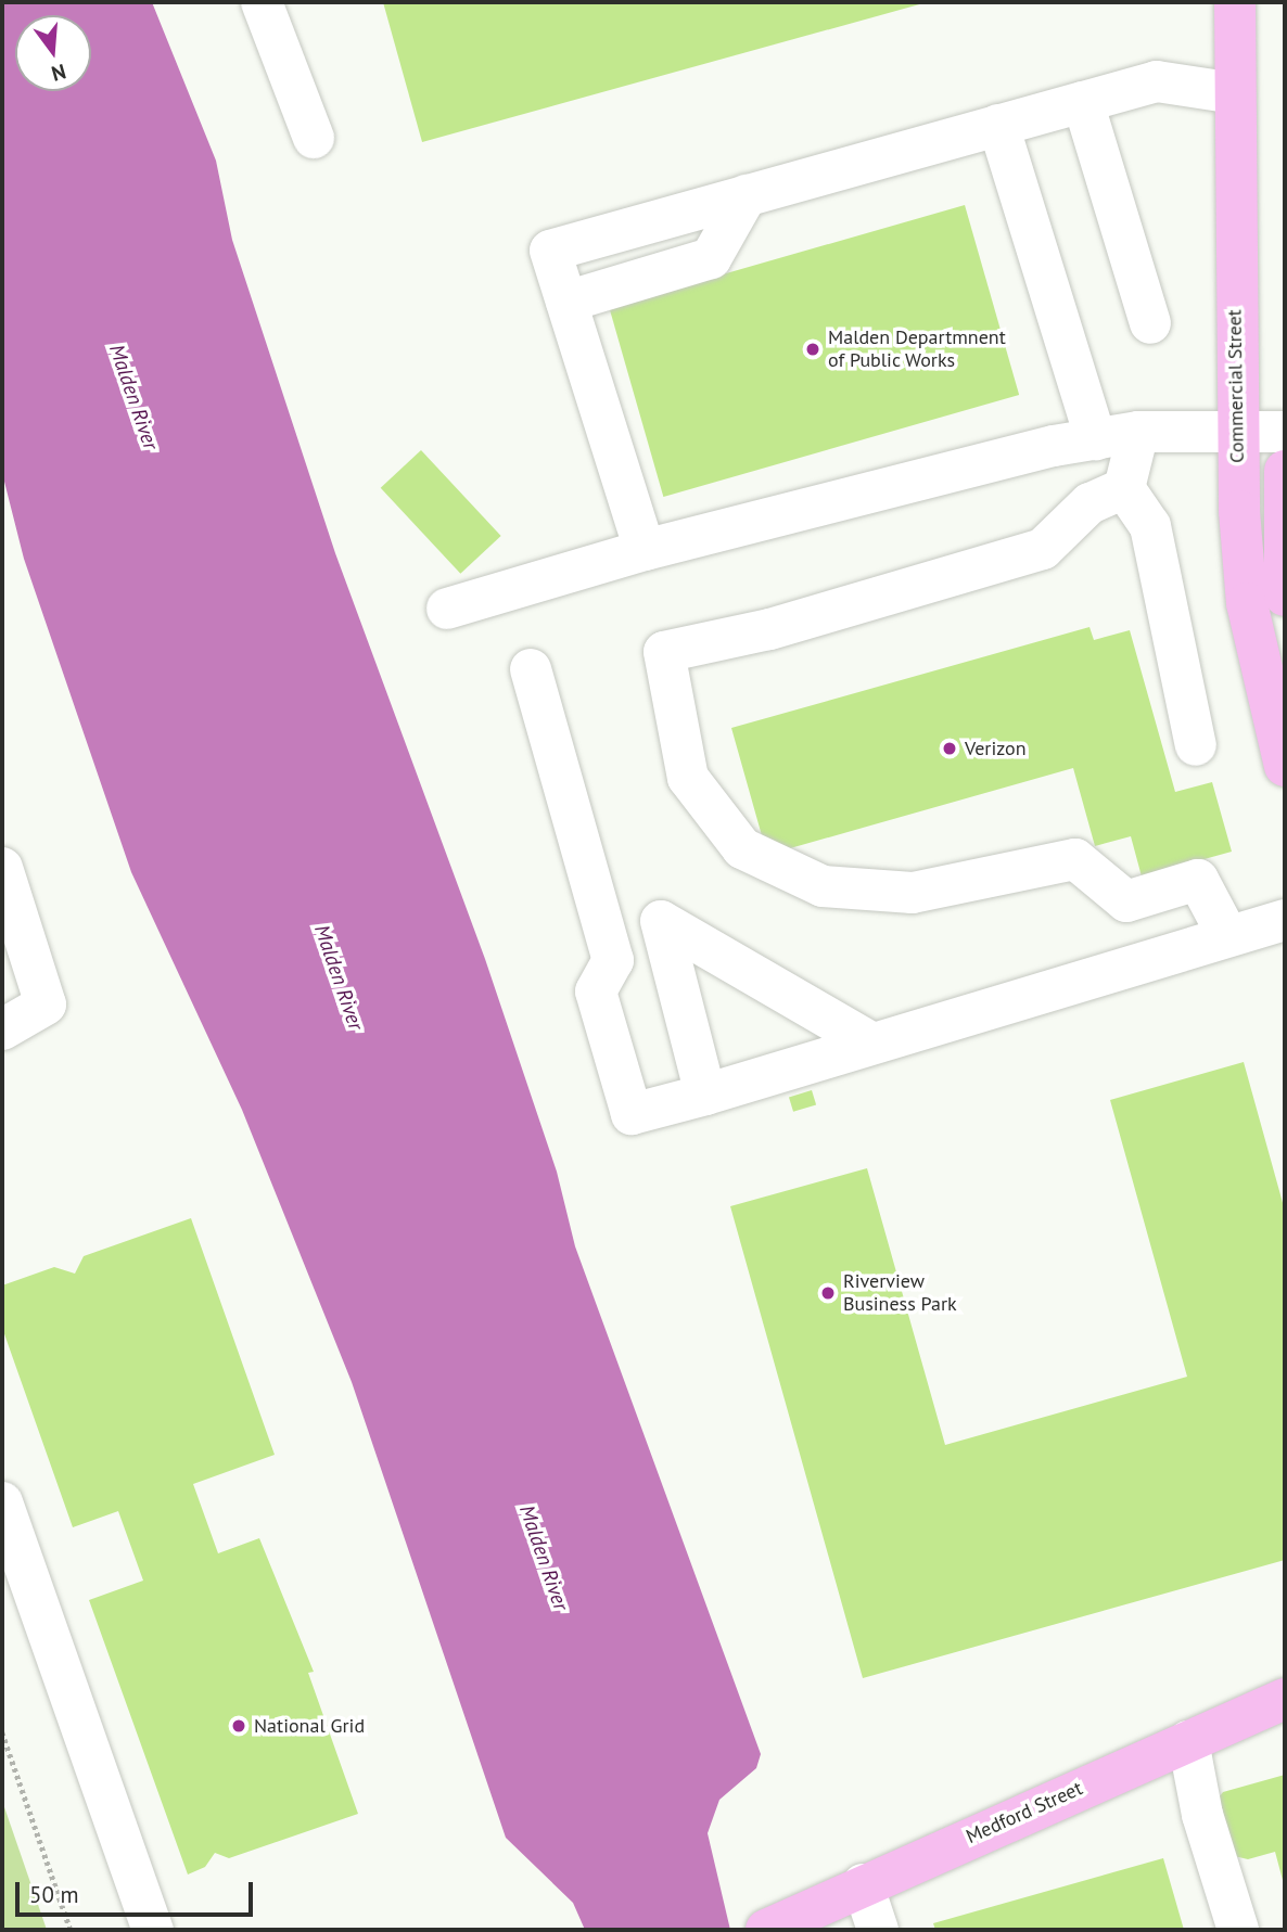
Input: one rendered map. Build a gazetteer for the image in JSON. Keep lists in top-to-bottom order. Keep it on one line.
{"streets":{"main road":["Commercial Street","Medford Street"]},"water":["Malden River"],"places":["Malden Departmnent of Public Works","Verizon","Riverview Business Park","National Grid"],"scale_bar":"50 m","north":"bottom"}
